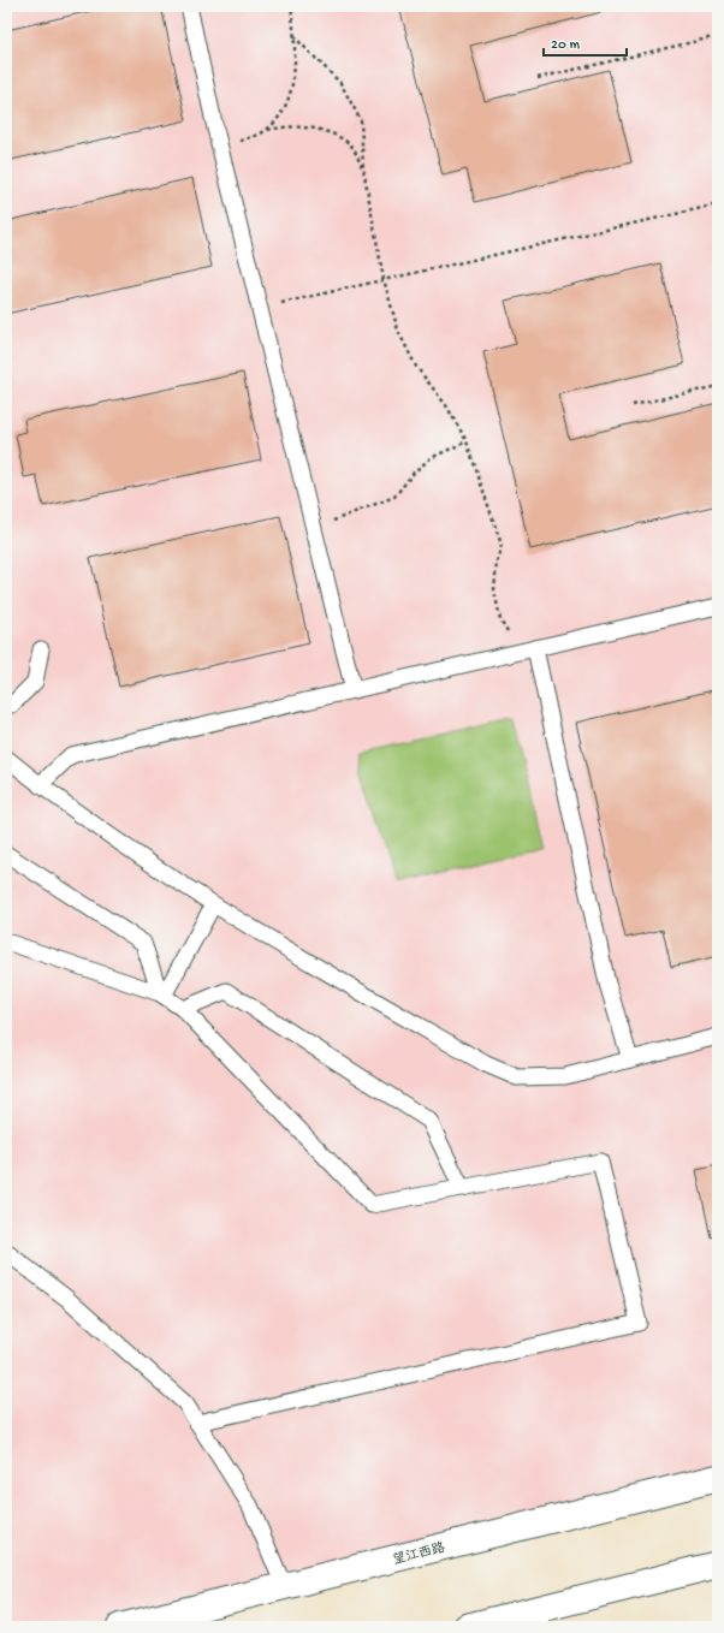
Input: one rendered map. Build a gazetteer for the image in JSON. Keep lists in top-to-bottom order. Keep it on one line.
{"streets":{"main road":["望江西路"]},"scale_bar":"20 m"}
